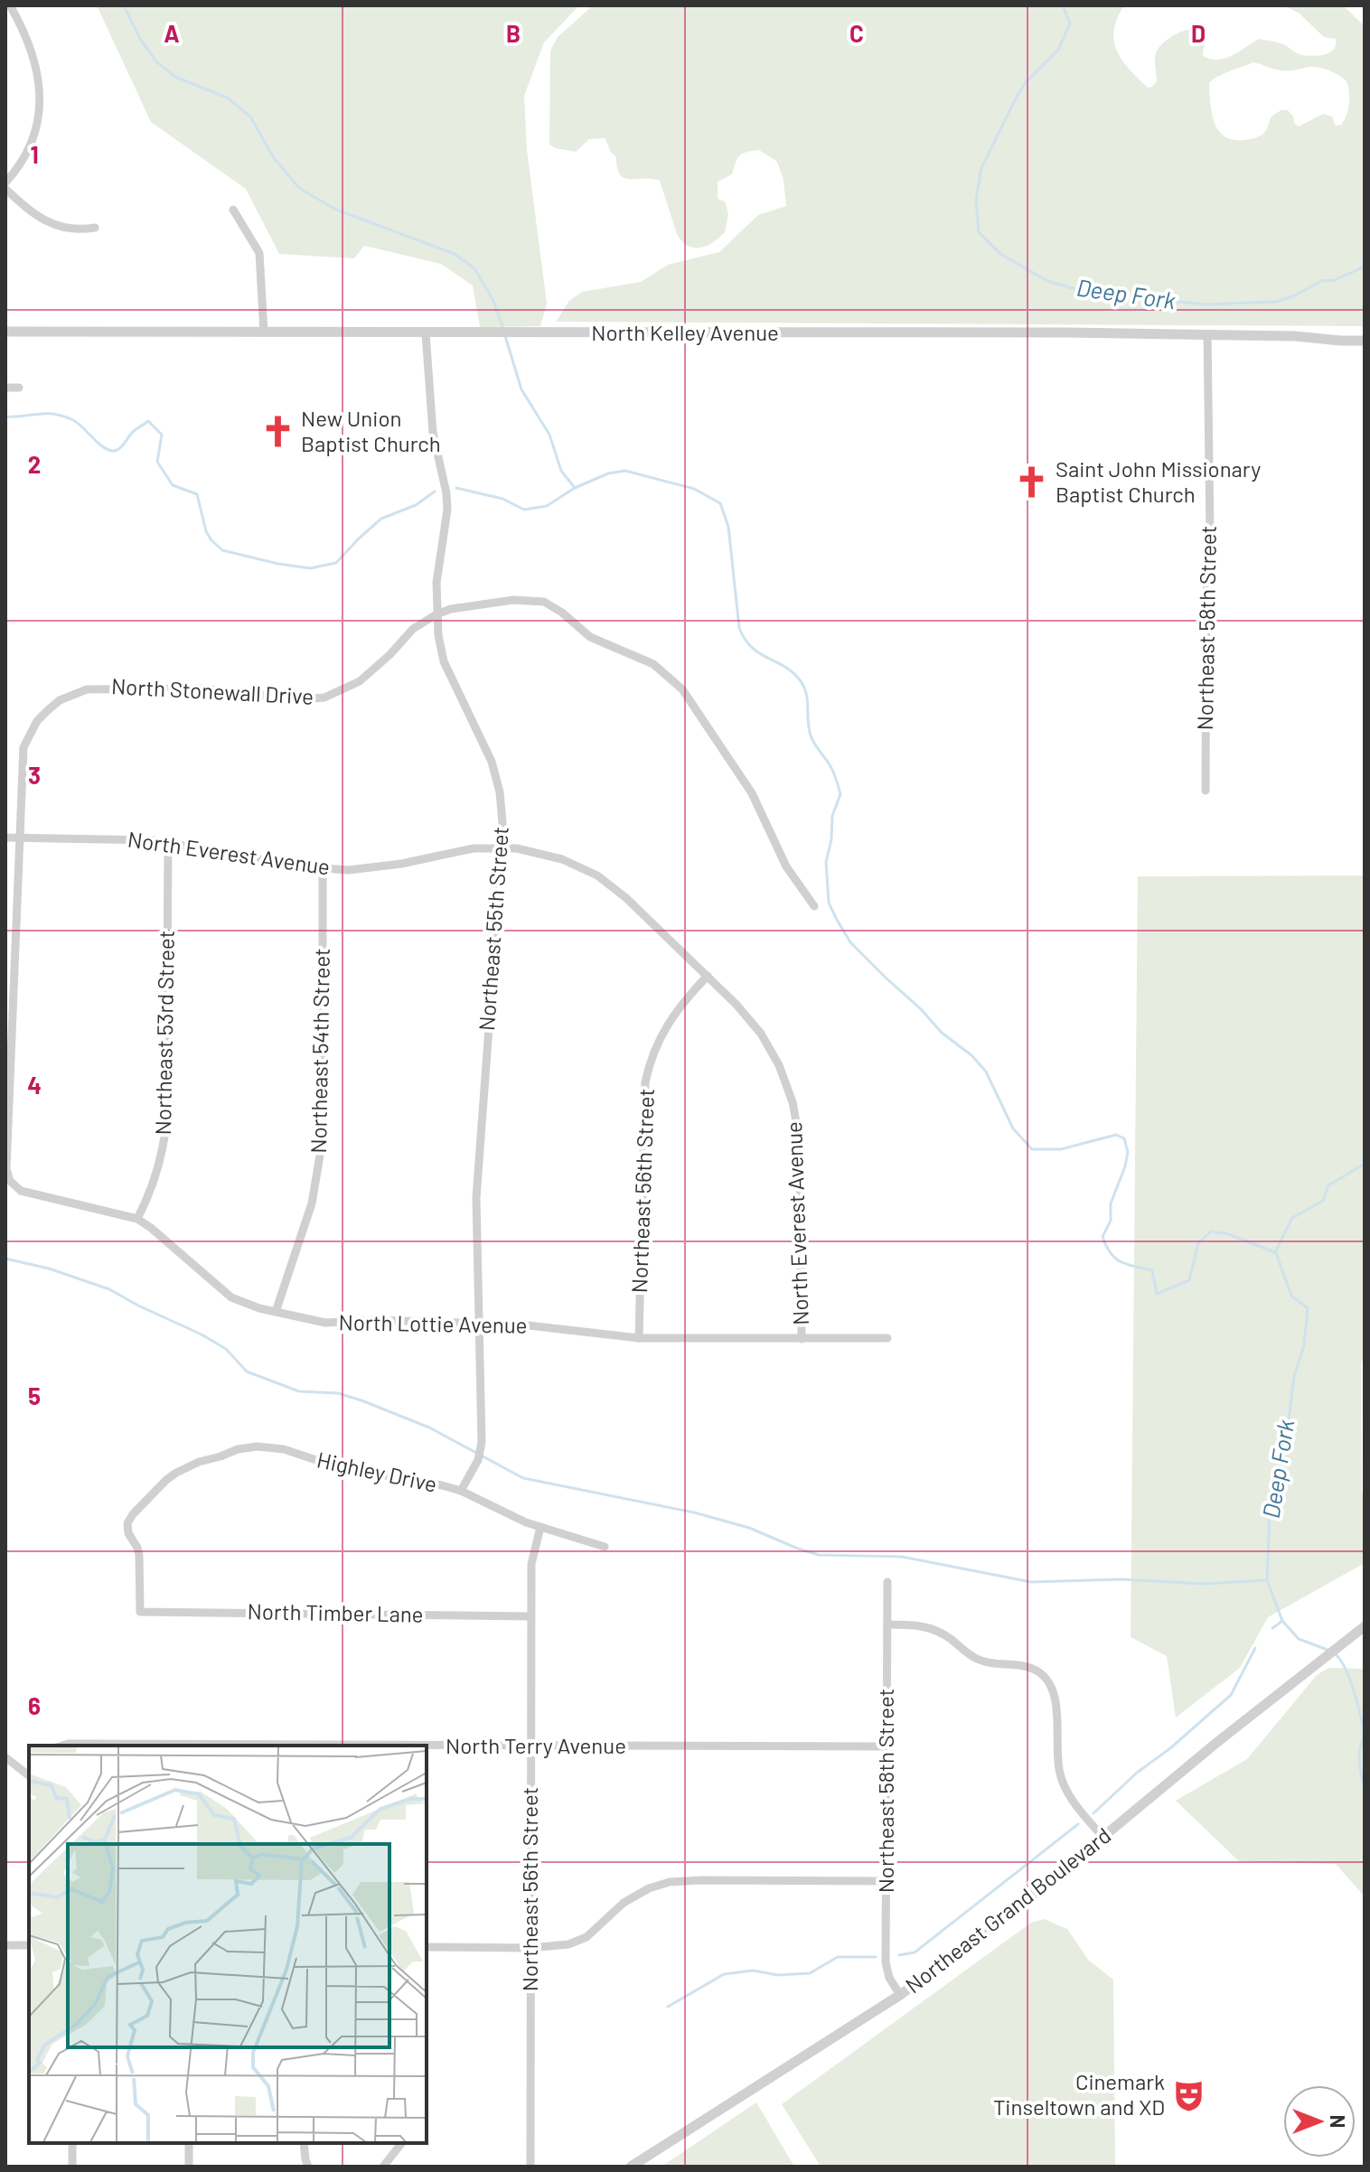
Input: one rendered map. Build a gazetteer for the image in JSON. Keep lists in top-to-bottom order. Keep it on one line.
{"streets":{"street":["North Kelley Avenue","Northeast 58th Street","North Stonewall Drive","North Everest Avenue","Northeast 55th Street","Northeast 53rd Street","Northeast 54th Street","Northeast 56th Street","North Lottie Avenue","Highley Drive","North Timber Lane","North Terry Avenue","Northeast Grand Boulevard"]},"crossings":[["North Kelley Avenue","Northeast 58th Street"],["North Kelley Avenue","Northeast 55th Street"],["Northeast 58th Street","North Terry Avenue"],["Northeast 58th Street","Northeast Grand Boulevard"],["North Stonewall Drive","North Everest Avenue"],["North Stonewall Drive","Northeast 55th Street"],["North Stonewall Drive","North Lottie Avenue"],["North Everest Avenue","Northeast 55th Street"],["North Everest Avenue","Northeast 53rd Street"],["North Everest Avenue","Northeast 54th Street"],["North Everest Avenue","Northeast 56th Street"],["North Everest Avenue","North Lottie Avenue"],["Northeast 55th Street","North Lottie Avenue"],["Northeast 55th Street","Highley Drive"],["Northeast 53rd Street","North Lottie Avenue"],["Northeast 54th Street","North Lottie Avenue"],["Northeast 56th Street","North Lottie Avenue"],["Northeast 56th Street","Highley Drive"],["Northeast 56th Street","North Timber Lane"],["Northeast 56th Street","North Terry Avenue"],["Highley Drive","North Timber Lane"]],"water":["Deep Fork"],"places":{"church":["New Union Baptist Church","Saint John Missionary Baptist Church"],"theatre":["Cinemark Tinseltown and XD"]},"north":"right","grid":{"columns":["A","B","C","D"],"rows":["1","2","3","4","5","6"]}}
